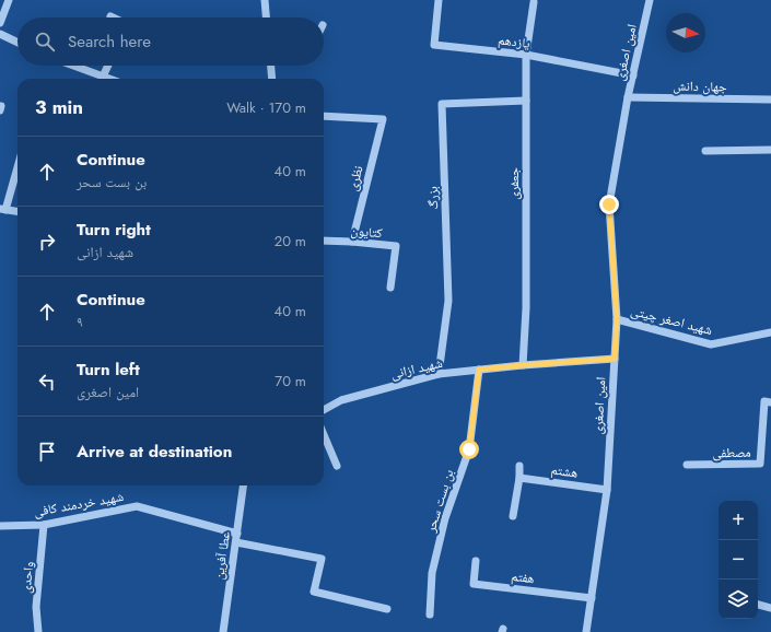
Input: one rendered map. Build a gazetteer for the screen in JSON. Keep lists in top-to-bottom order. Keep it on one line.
{"streets":{"street":["یازدهم","امین اصغری","جهان دانش","نظری","جعفری","بزرگ","کتایون","شهید اصغر چیتی","شهید ازانی","مصطفی","هشتم","بن بست سحر","شهید خردمند کافی","عطا آفرین","واحدی","هفتم"]},"crossings":[["یازدهم","امین اصغری"],["یازدهم","جعفری"],["امین اصغری","جهان دانش"],["امین اصغری","شهید اصغر چیتی"],["امین اصغری","شهید ازانی"],["امین اصغری","هشتم"],["امین اصغری","هفتم"],["نظری","کتایون"],["جعفری","بزرگ"],["جعفری","شهید ازانی"],["بزرگ","شهید ازانی"],["شهید ازانی","بن بست سحر"],["شهید خردمند کافی","عطا آفرین"],["شهید خردمند کافی","واحدی"]],"north":"right","page":{"search":"Search here","heading":["3 min","Walk · 170 m"],"list":[["Continue","بن بست سحر","40 m"],["Turn right","شهید ازانی","20 m"],["Continue","۹","40 m"],["Turn left","امین اصغری","70 m"],"Arrive at destination"],"map_buttons":["+","−"]}}
